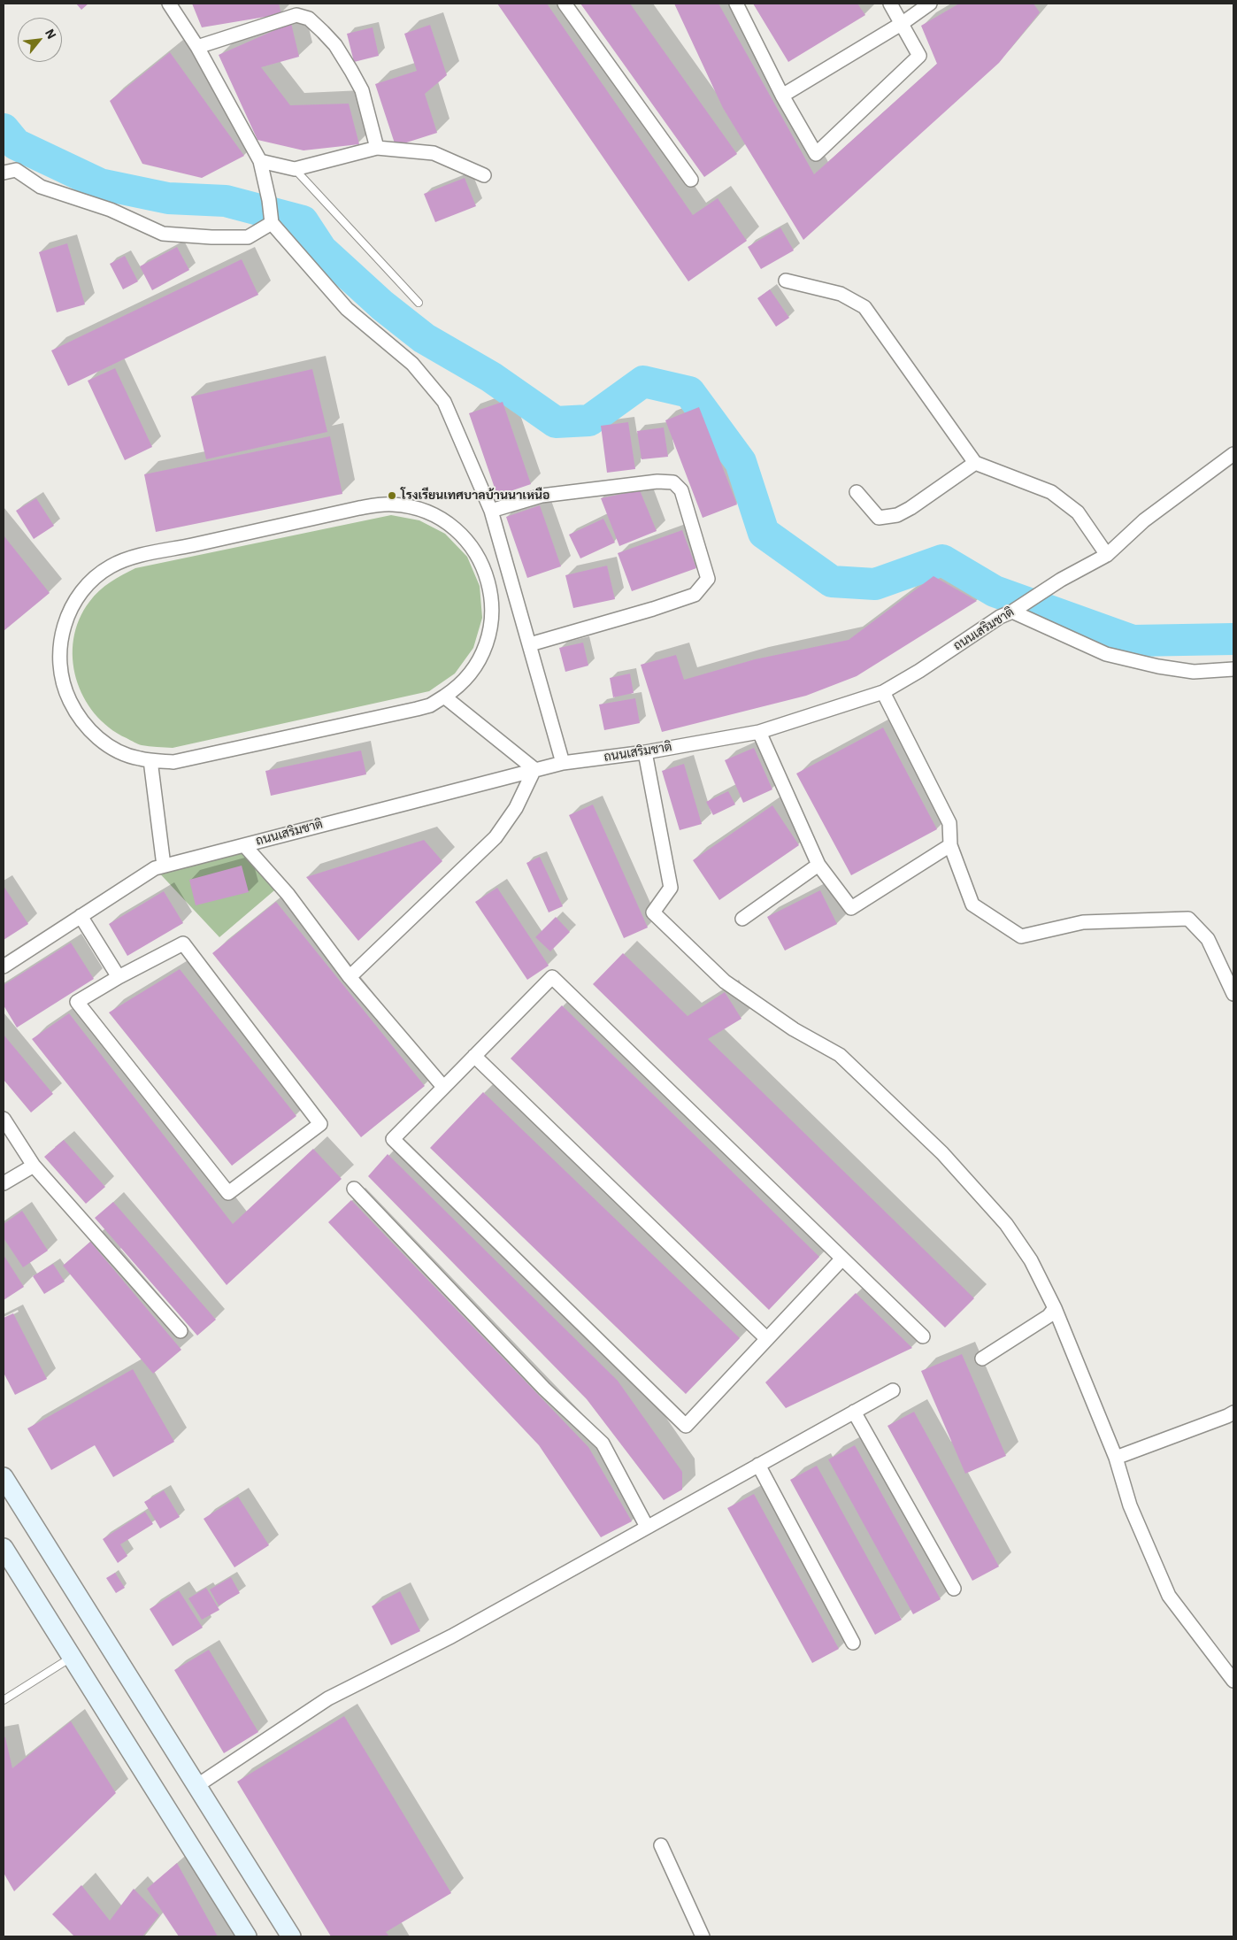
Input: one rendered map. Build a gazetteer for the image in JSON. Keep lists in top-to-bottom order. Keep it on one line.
{"streets":{"street":["ถนนเสริมชาติ"]},"places":["โรงเรียนเทศบาลบ้านนาเหนือ"],"north":"top right"}
